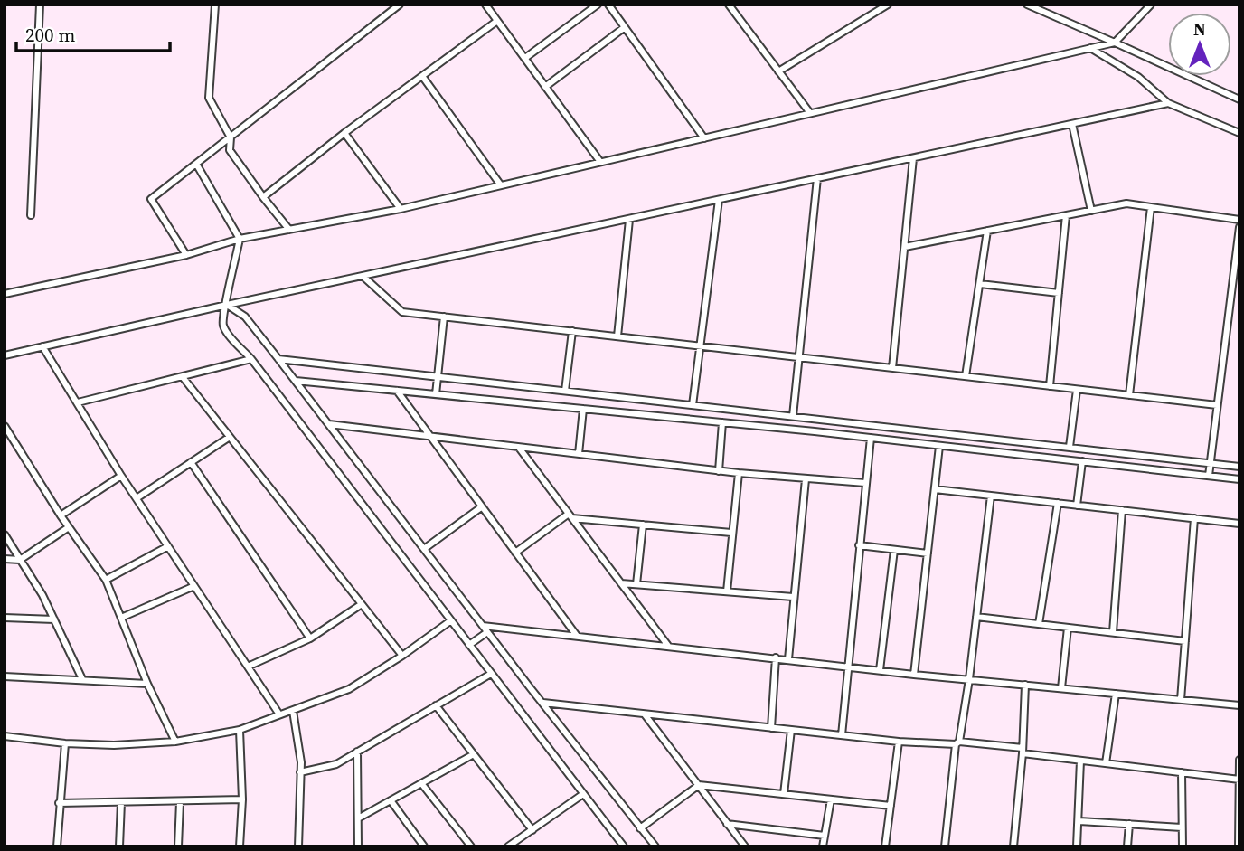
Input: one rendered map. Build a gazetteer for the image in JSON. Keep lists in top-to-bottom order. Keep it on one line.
{"scale_bar":"200 m","north":"top"}
